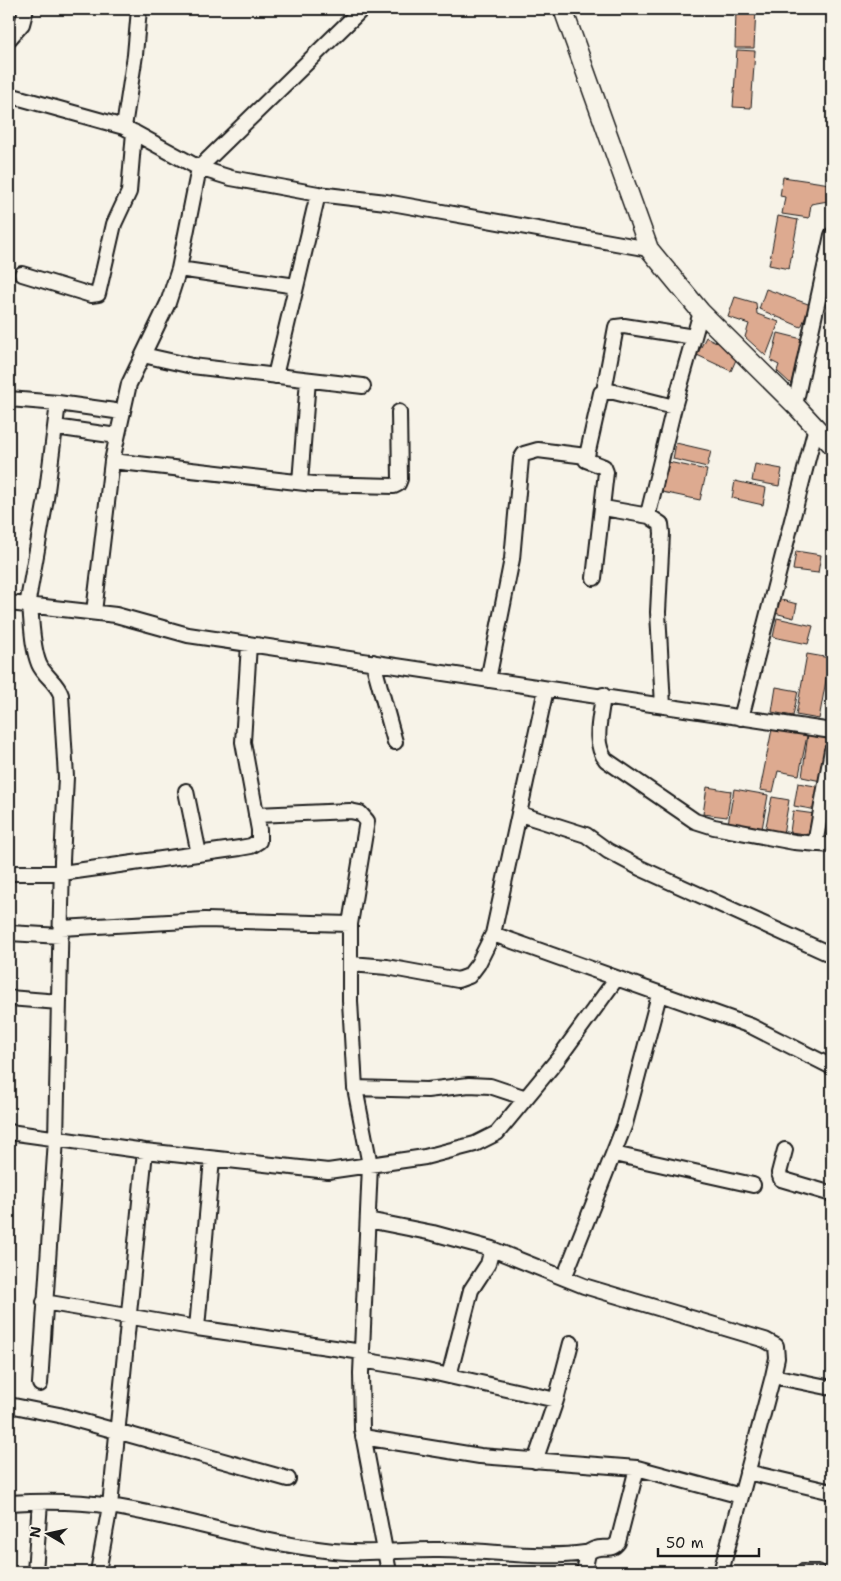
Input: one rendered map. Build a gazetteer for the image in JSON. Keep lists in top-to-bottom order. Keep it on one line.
{"scale_bar":"50 m","north":"left"}
